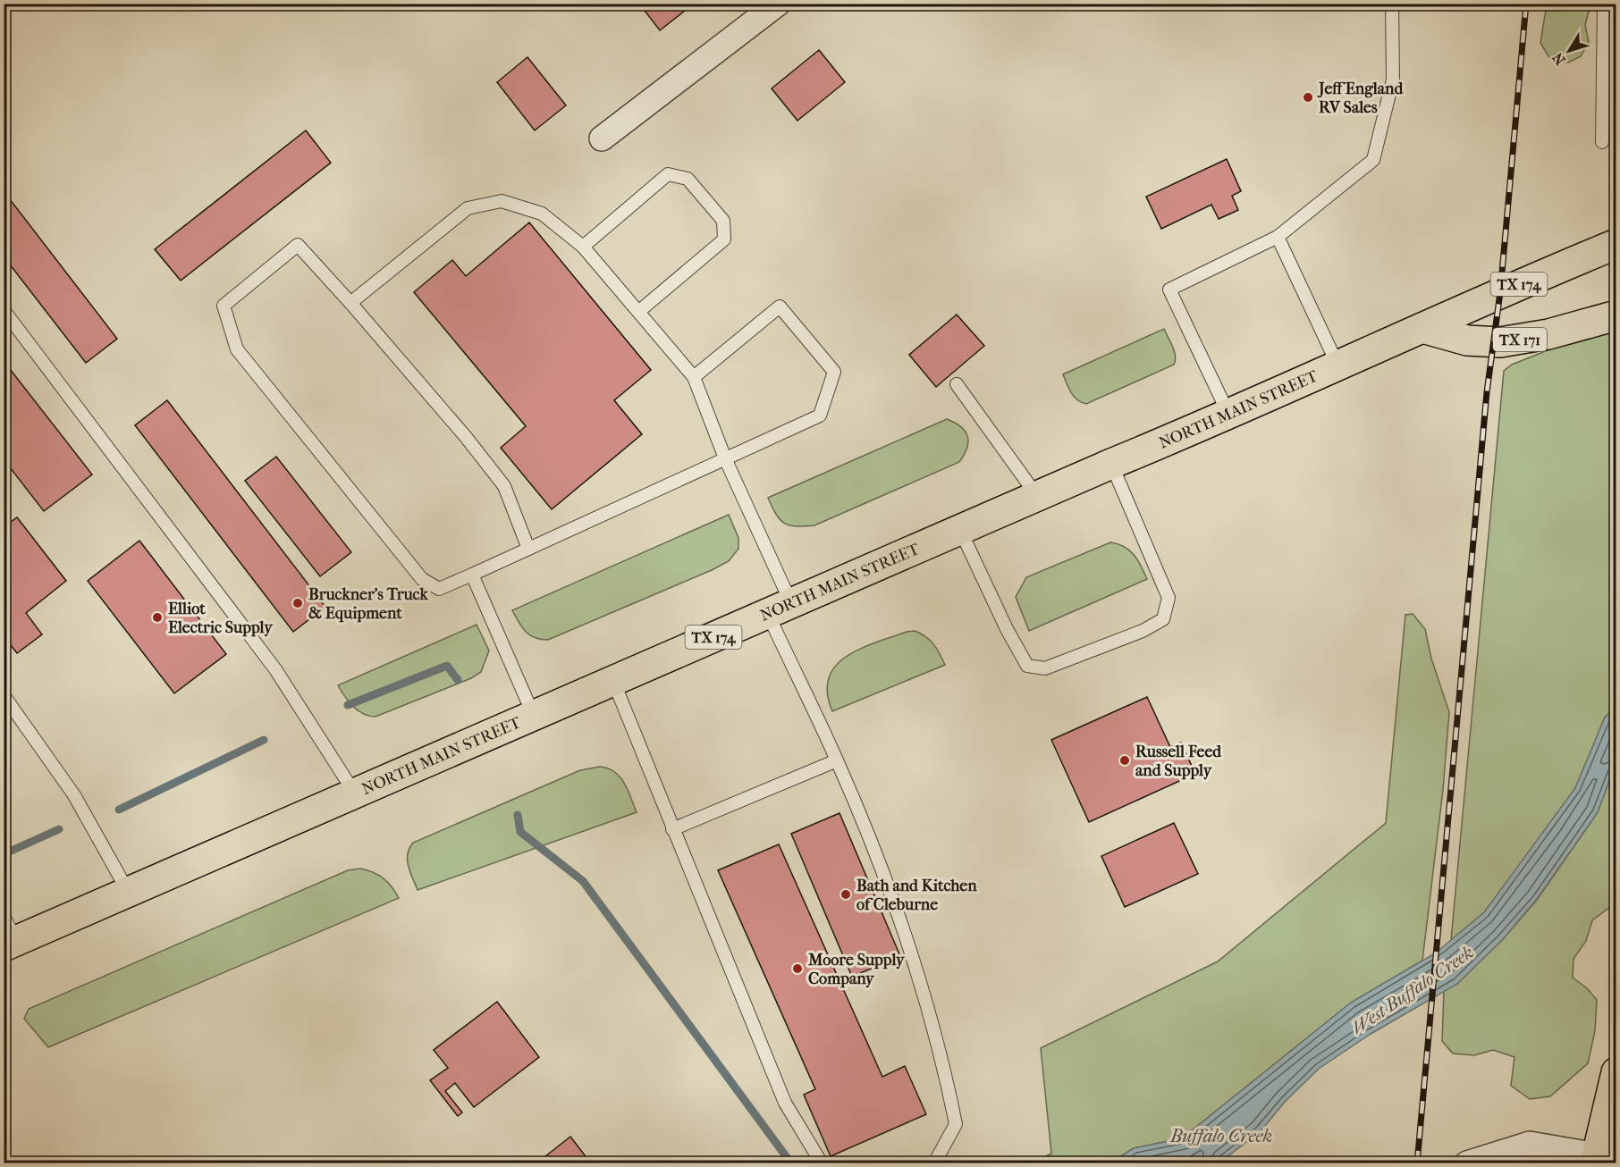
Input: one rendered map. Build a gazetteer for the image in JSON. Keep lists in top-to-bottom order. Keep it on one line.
{"streets":{"main road":["TX 174","TX 171","NORTH MAIN STREET"]},"crossings":[["TX 171","NORTH MAIN STREET"]],"water":["West Buffalo Creek","Buffalo Creek"],"places":["Jeff England RV Sales","Bruckner's Truck & Equipment","Elliot Electric Supply","Russell Feed and Supply","Bath and Kitchen of Cleburne","Moore Supply Company"],"north":"bottom left"}
